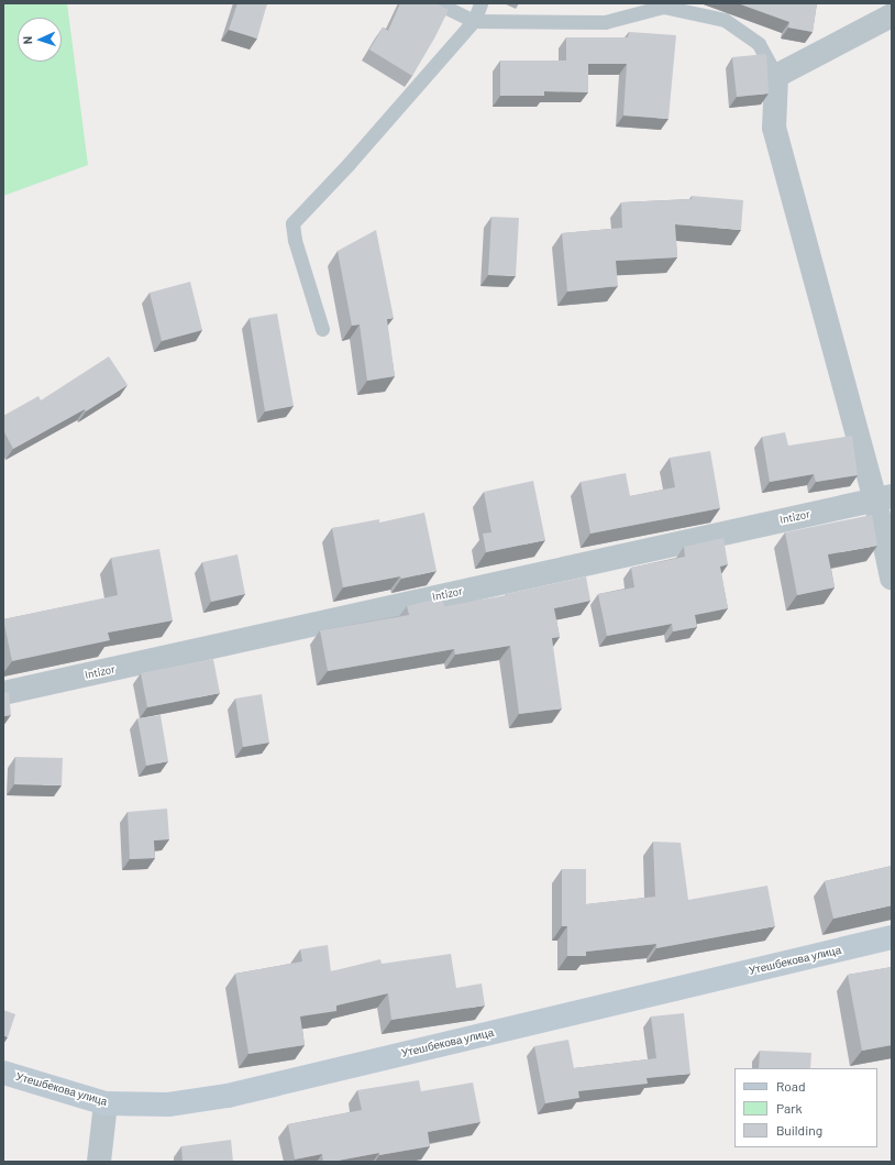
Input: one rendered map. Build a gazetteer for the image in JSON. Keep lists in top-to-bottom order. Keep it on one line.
{"streets":{"main road":["Утешбекова улица"],"street":["Intizor"]},"legend":["Road","Park","Building"],"north":"left"}
